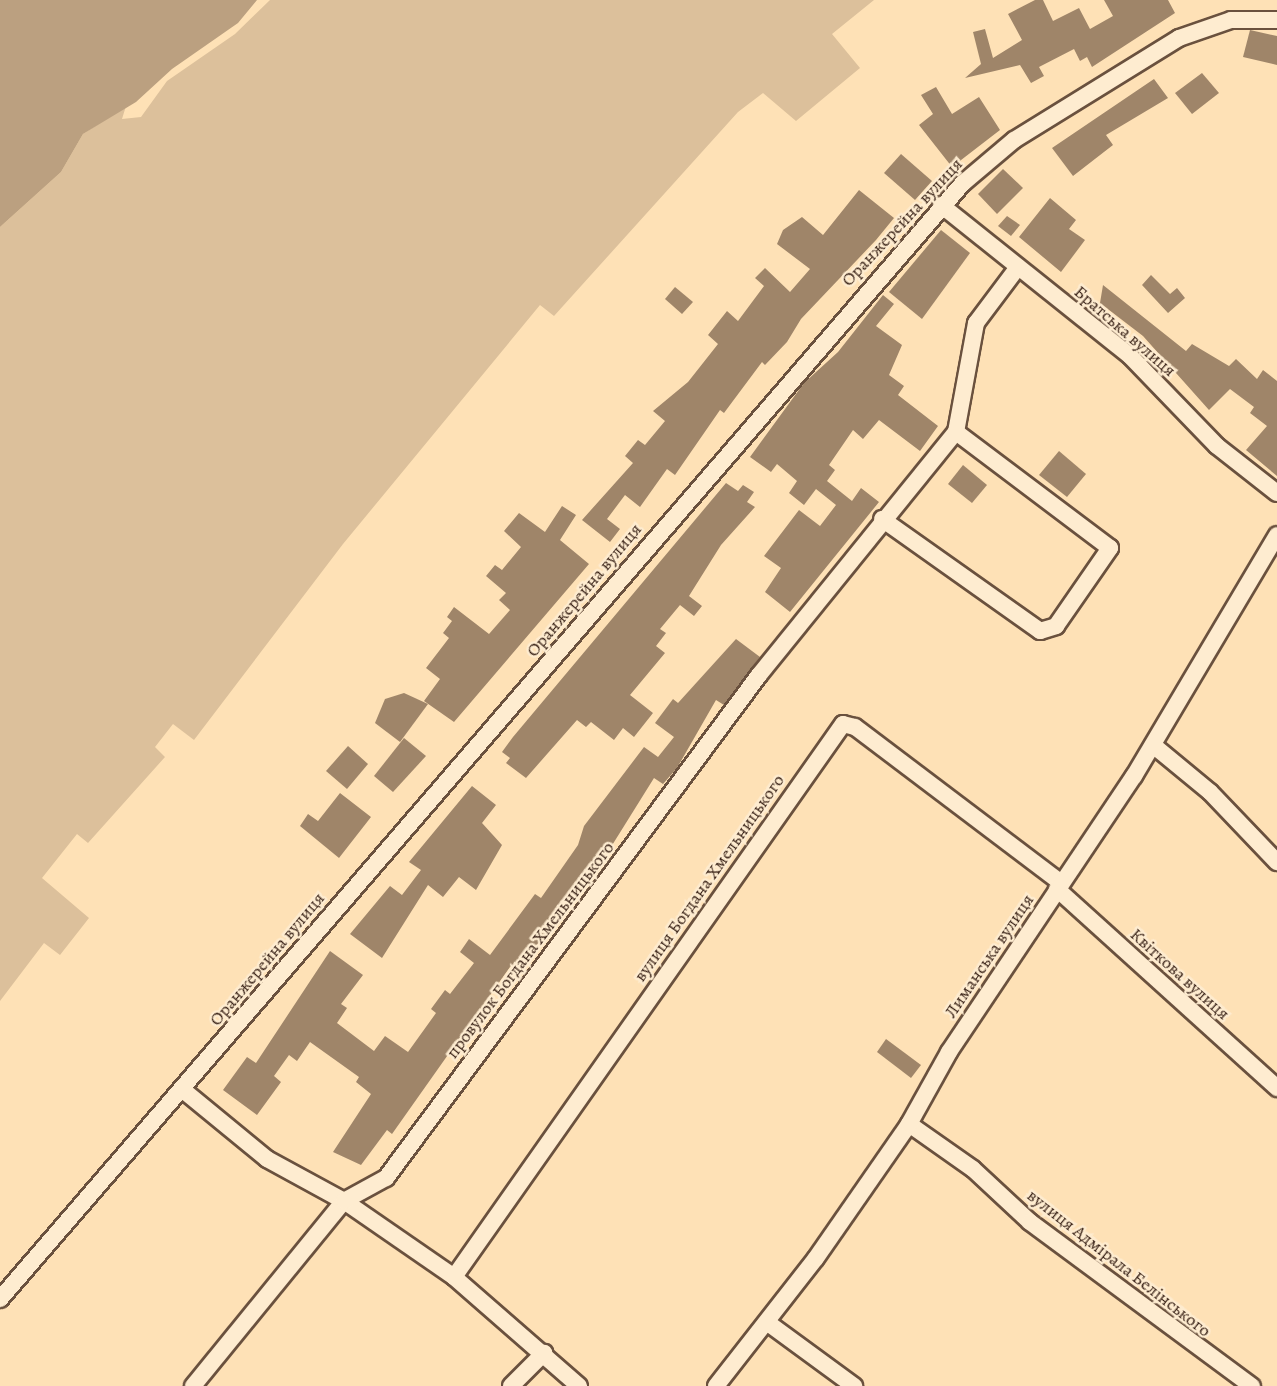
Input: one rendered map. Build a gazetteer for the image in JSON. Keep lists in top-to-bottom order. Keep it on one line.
{"streets":{"street":["Оранжерейна вулиця","Братська вулиця","вулиця Богдана Хмельницького","провулок Богдана Хмельницького","Лиманська вулиця","Квіткова вулиця","вулиця Адмірала Белінського"]},"crossings":[["Оранжерейна вулиця","Братська вулиця"],["Братська вулиця","провулок Богдана Хмельницького"],["вулиця Богдана Хмельницького","Лиманська вулиця"],["вулиця Богдана Хмельницького","Квіткова вулиця"],["Лиманська вулиця","Квіткова вулиця"],["Лиманська вулиця","вулиця Адмірала Белінського"]]}
